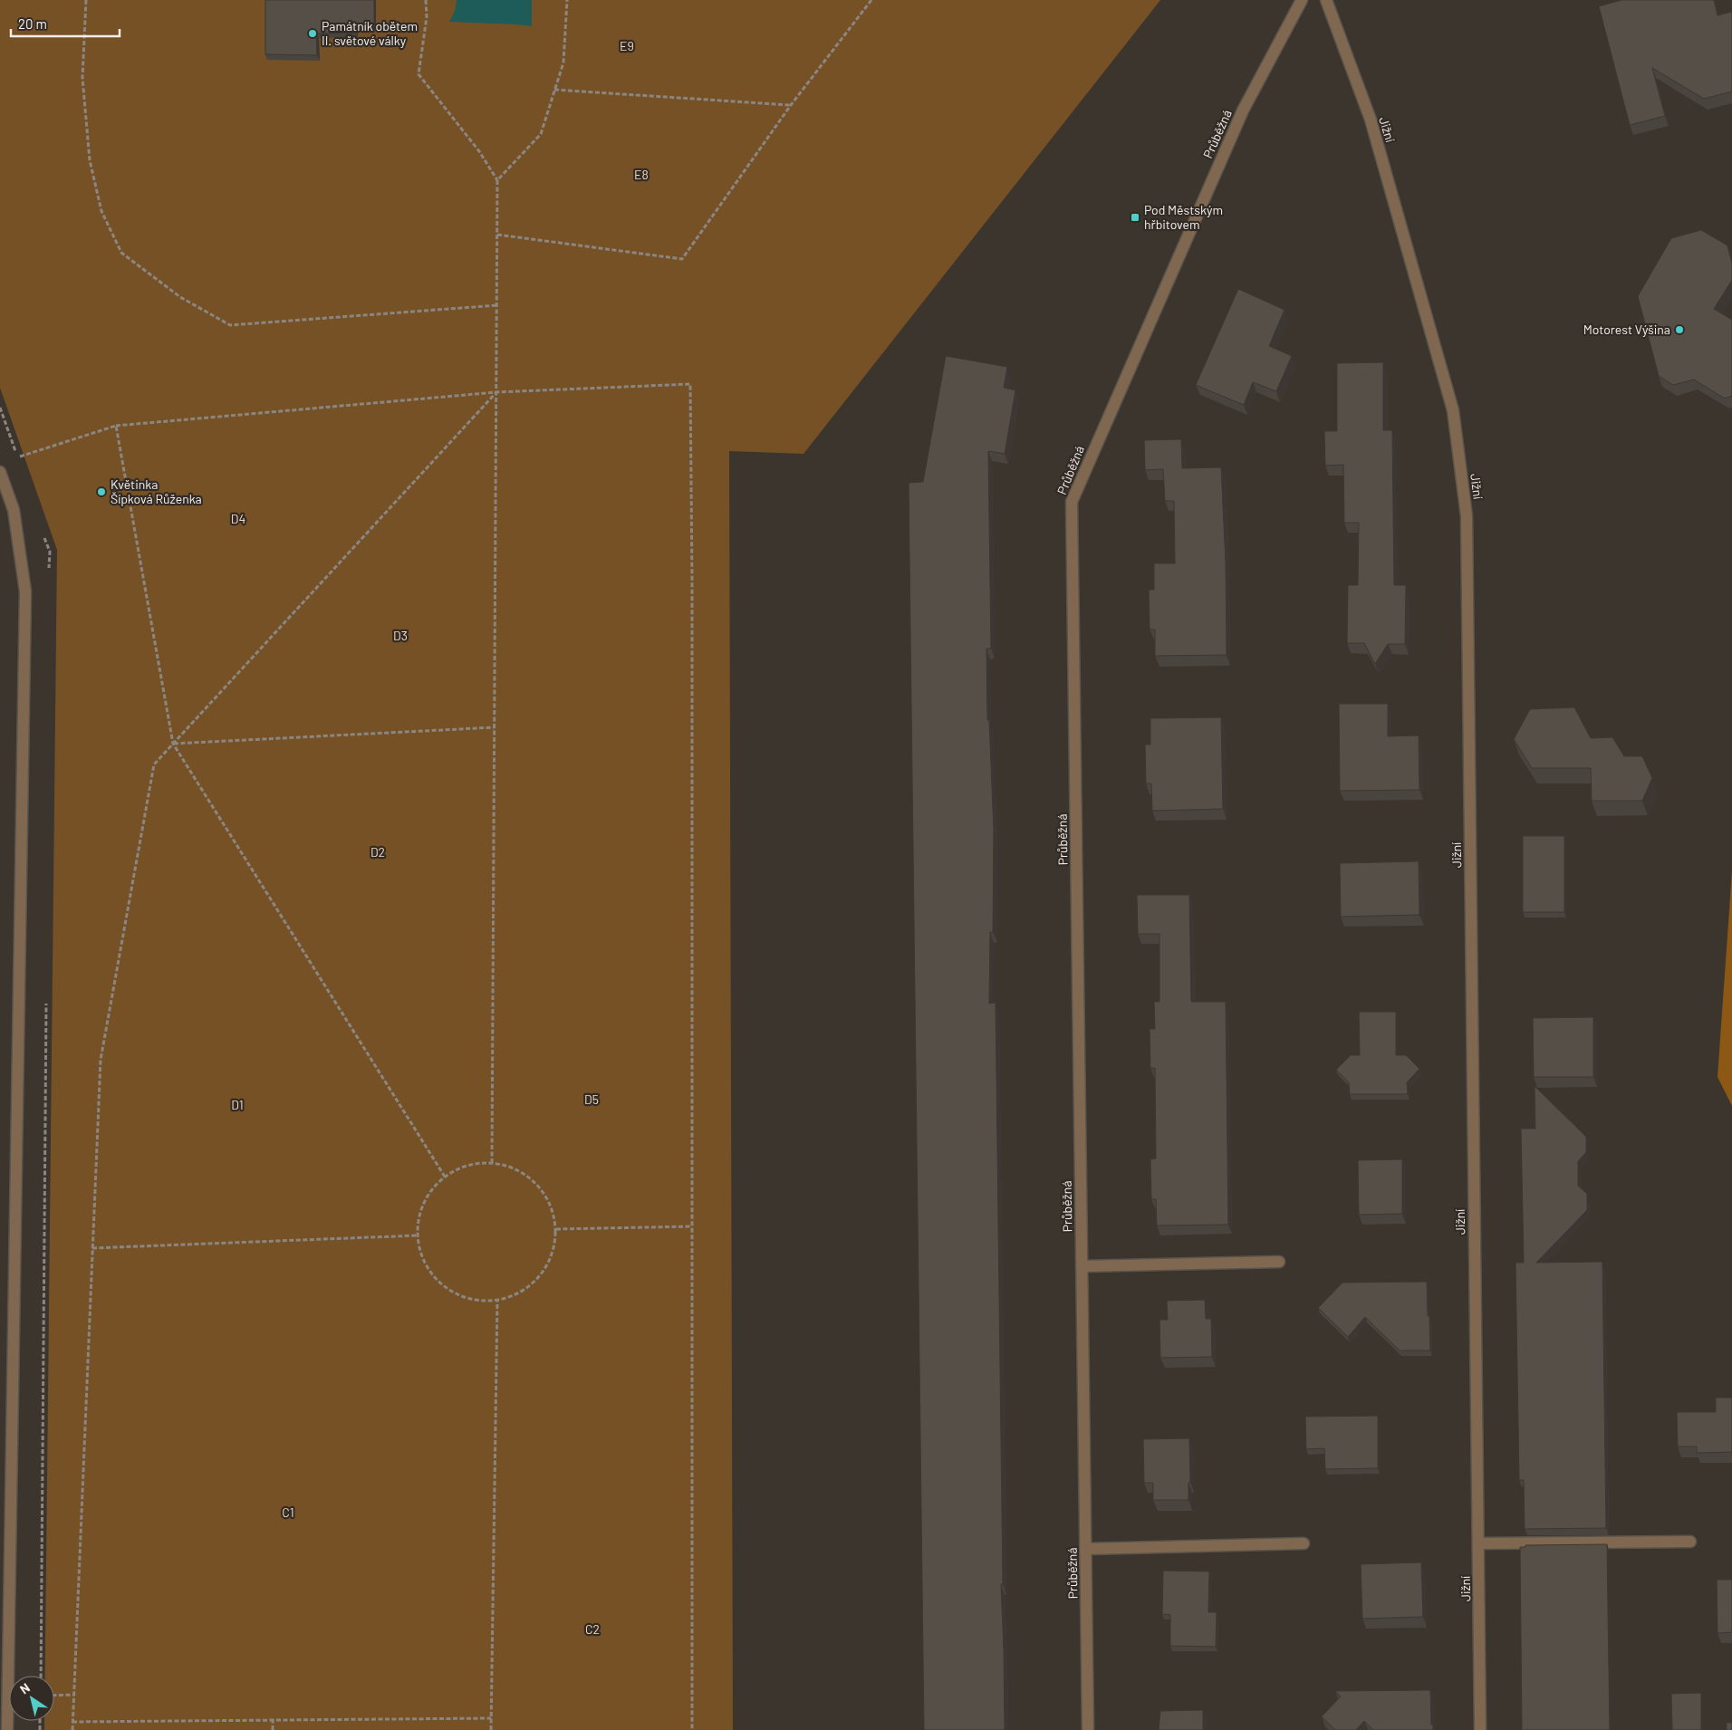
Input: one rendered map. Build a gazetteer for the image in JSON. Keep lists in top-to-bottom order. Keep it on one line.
{"streets":{"street":["Jižní","Průběžná"]},"parks":["E9","E8","D4","D3","D2","D5","D1","C1","C2"],"places":{"other":["Památník obětem II. světové války","Motorest Výšina","Květinka Šípková Růženka"],"transit":["Pod Městským hřbitovem"]},"scale_bar":"20 m","north":"top left"}
